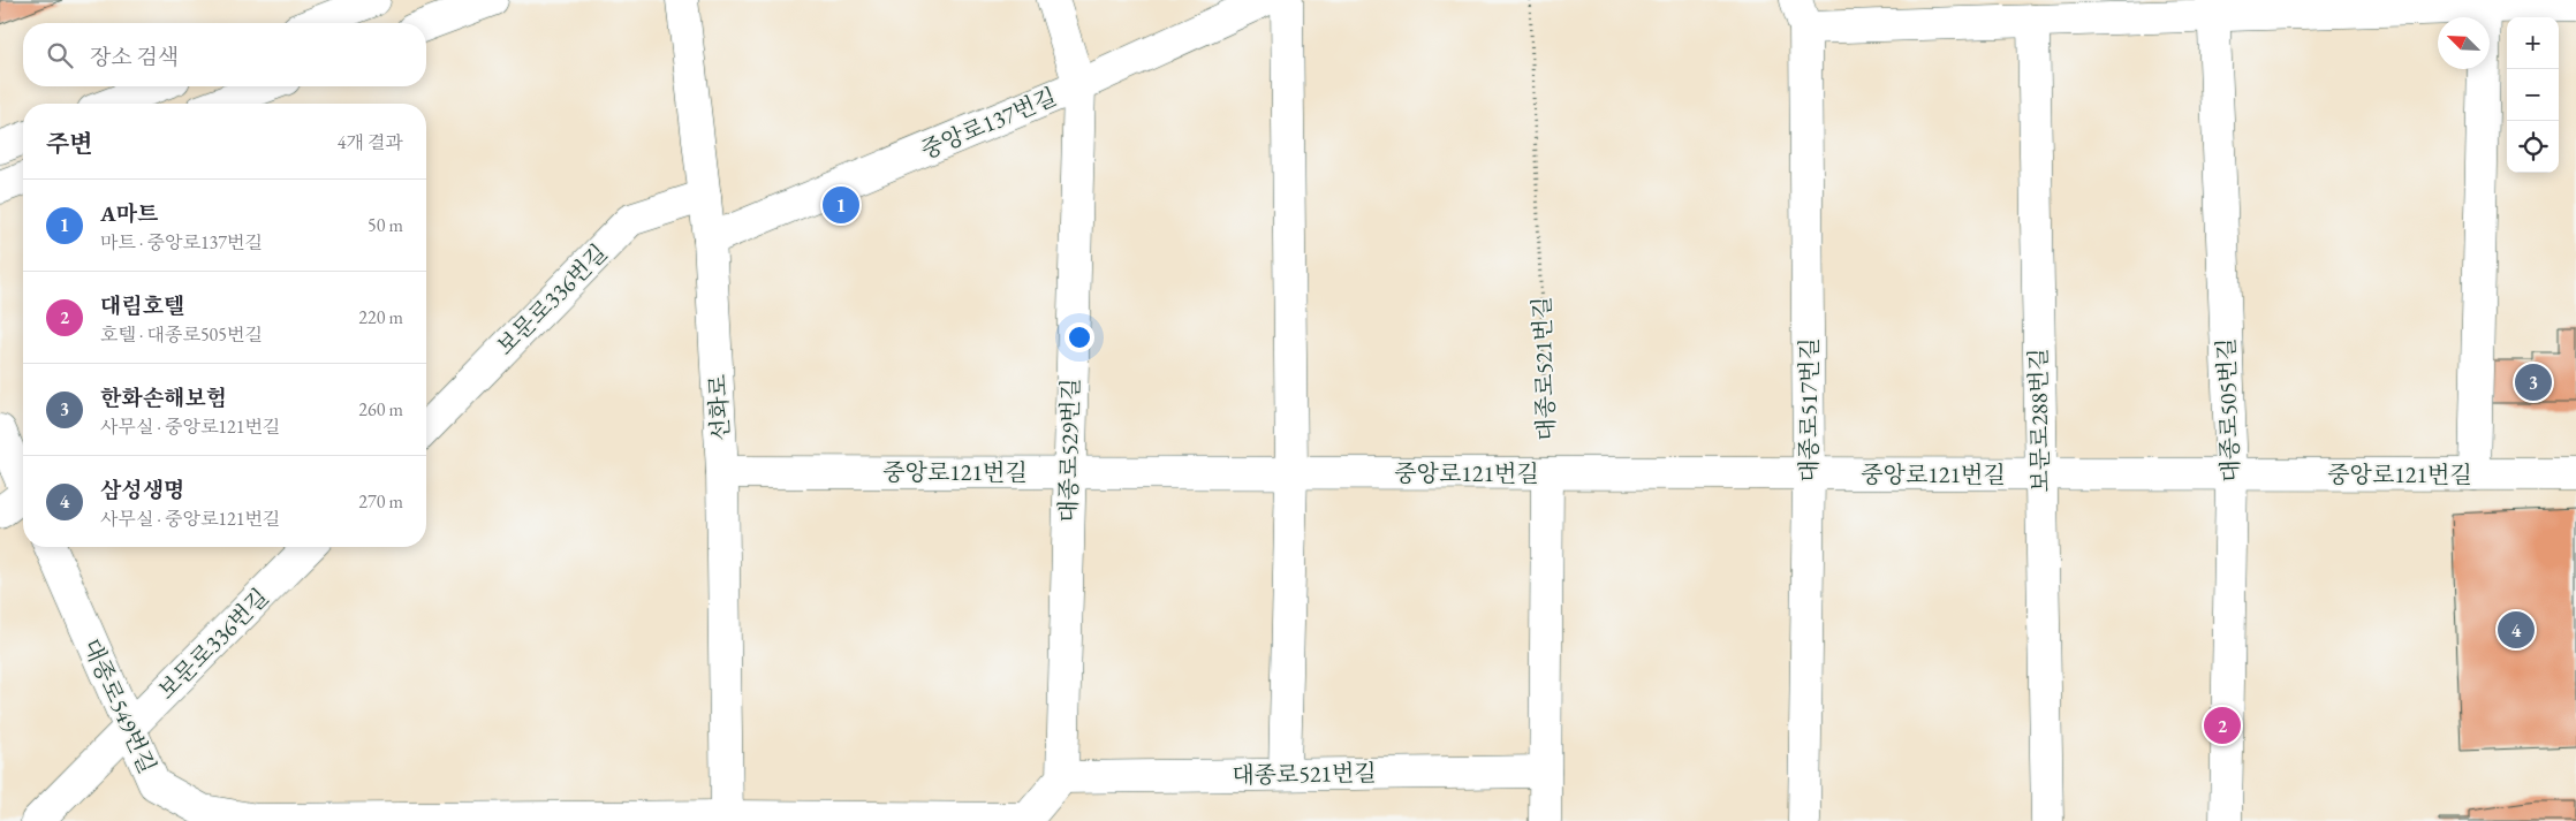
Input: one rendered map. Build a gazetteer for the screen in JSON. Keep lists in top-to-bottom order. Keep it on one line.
{"streets":{"street":["중앙로137번길","보문로336번길","대종로521번길","선화로","대종로517번길","대종로505번길","보문로288번길","대종로529번길","중앙로121번길","대종로549번길"]},"crossings":[["중앙로137번길","선화로"],["중앙로137번길","대종로529번길"],["보문로336번길","선화로"],["보문로336번길","대종로549번길"],["대종로521번길","대종로529번길"],["대종로521번길","중앙로121번길"],["선화로","중앙로121번길"],["선화로","대종로549번길"],["대종로517번길","중앙로121번길"],["대종로505번길","중앙로121번길"],["보문로288번길","중앙로121번길"],["대종로529번길","중앙로121번길"]],"north":"top left","page":{"map_buttons":["+","−"],"search":"장소 검색","heading":["주변","4개 결과"],"list":[{"mark":"1","name":"A마트","note":"마트 · 중앙로137번길","value":"50 m"},{"mark":"2","name":"대림호텔","note":"호텔 · 대종로505번길","value":"220 m"},{"mark":"3","name":"한화손해보험","note":"사무실 · 중앙로121번길","value":"260 m"},{"mark":"4","name":"삼성생명","note":"사무실 · 중앙로121번길","value":"270 m"}],"pins":["1","3","4","2"]}}
